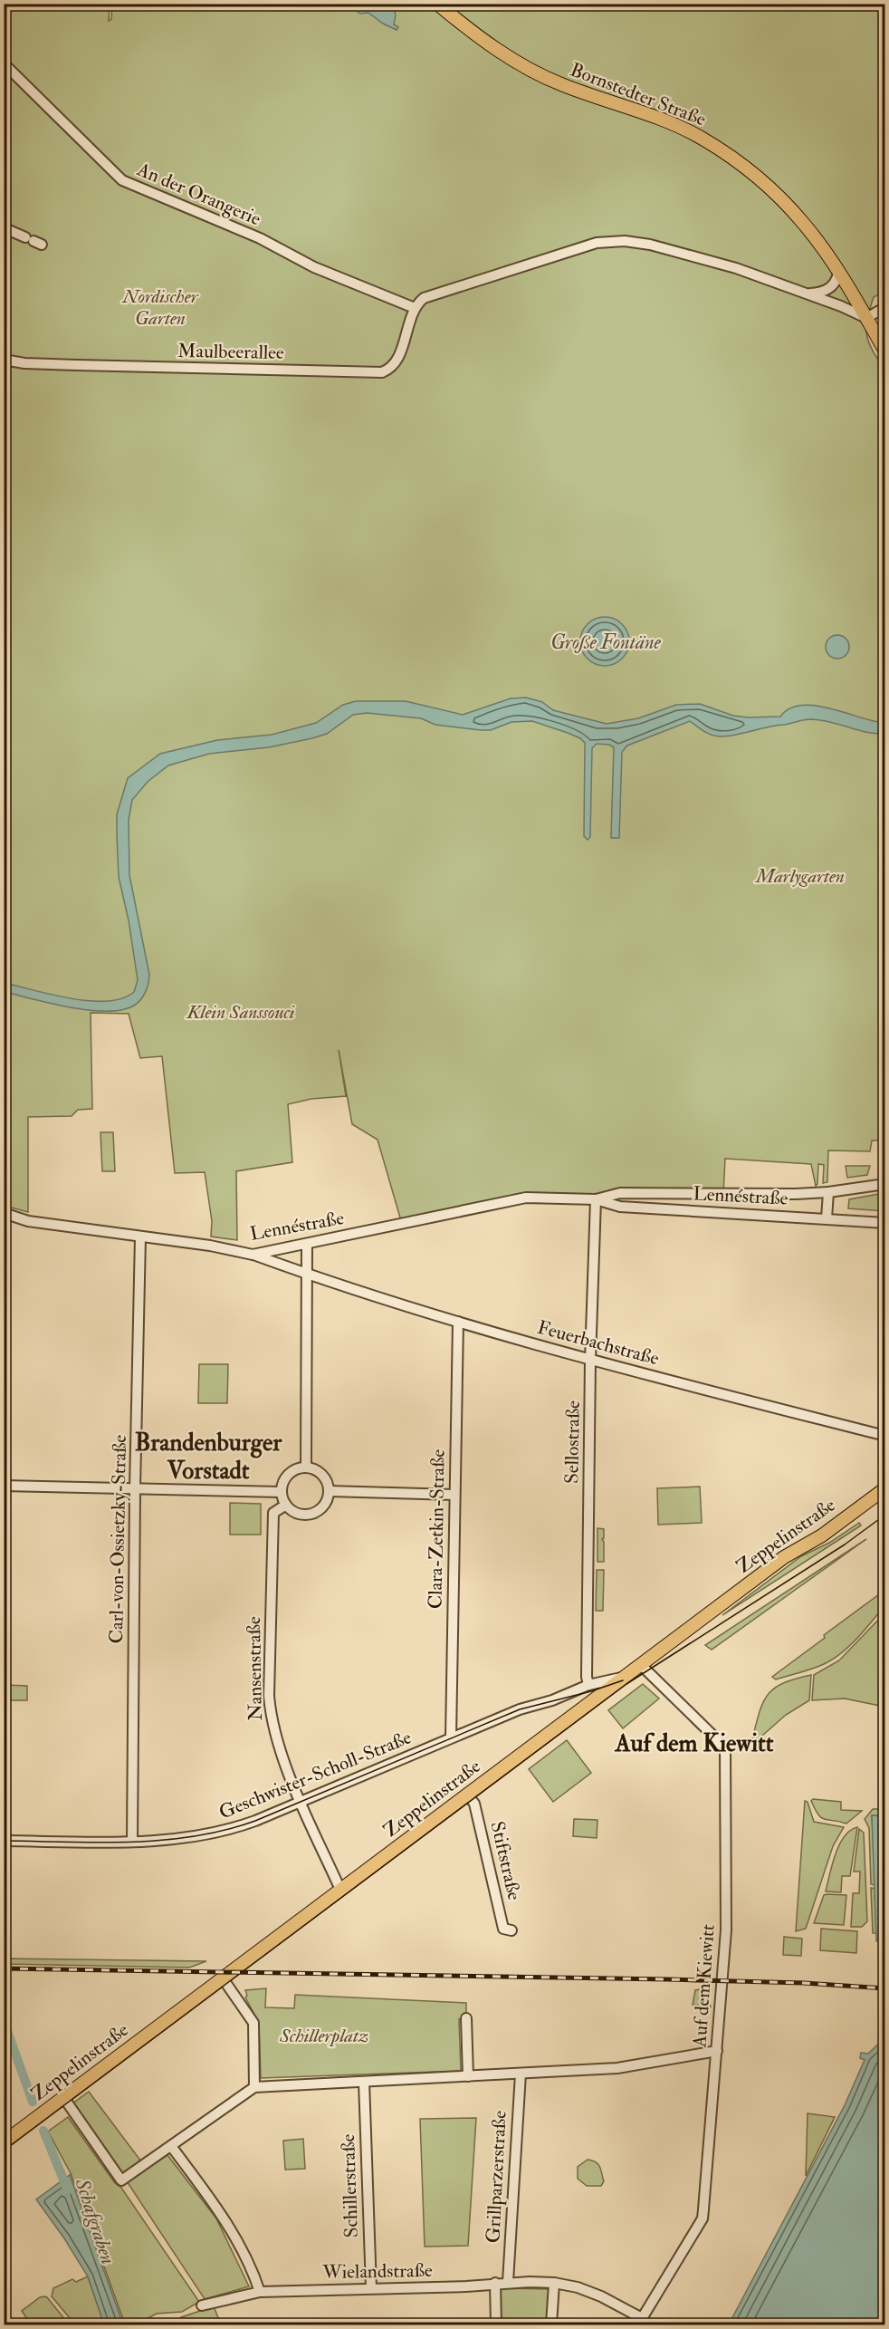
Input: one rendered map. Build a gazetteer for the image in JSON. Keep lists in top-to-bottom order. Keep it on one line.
{"streets":{"main road":["Bornstedter Straße","Zeppelinstraße"],"street":["An der Orangerie","Maulbeerallee","Lennéstraße","Feuerbachstraße","Sellostraße","Clara-Zetkin-Straße","Carl-von-Ossietzky-Straße","Nansenstraße","Geschwister-Scholl-Straße","Stiftstraße","Auf dem Kiewitt","Grillparzerstraße","Schillerstraße","Wielandstraße"]},"crossings":[["An der Orangerie","Maulbeerallee"],["Lennéstraße","Feuerbachstraße"],["Lennéstraße","Sellostraße"],["Lennéstraße","Carl-von-Ossietzky-Straße"],["Feuerbachstraße","Sellostraße"],["Feuerbachstraße","Clara-Zetkin-Straße"],["Sellostraße","Geschwister-Scholl-Straße"],["Clara-Zetkin-Straße","Geschwister-Scholl-Straße"],["Zeppelinstraße","Nansenstraße"],["Zeppelinstraße","Geschwister-Scholl-Straße"],["Zeppelinstraße","Stiftstraße"],["Zeppelinstraße","Auf dem Kiewitt"],["Carl-von-Ossietzky-Straße","Geschwister-Scholl-Straße"],["Nansenstraße","Geschwister-Scholl-Straße"],["Auf dem Kiewitt","Wielandstraße"],["Grillparzerstraße","Wielandstraße"],["Schillerstraße","Wielandstraße"]],"districts":["Brandenburger Vorstadt","Auf dem Kiewitt"],"water":["Große Fontäne","Schafgraben"],"parks":["Nordischer Garten","Marlygarten","Klein Sanssouci","Schillerplatz"]}
